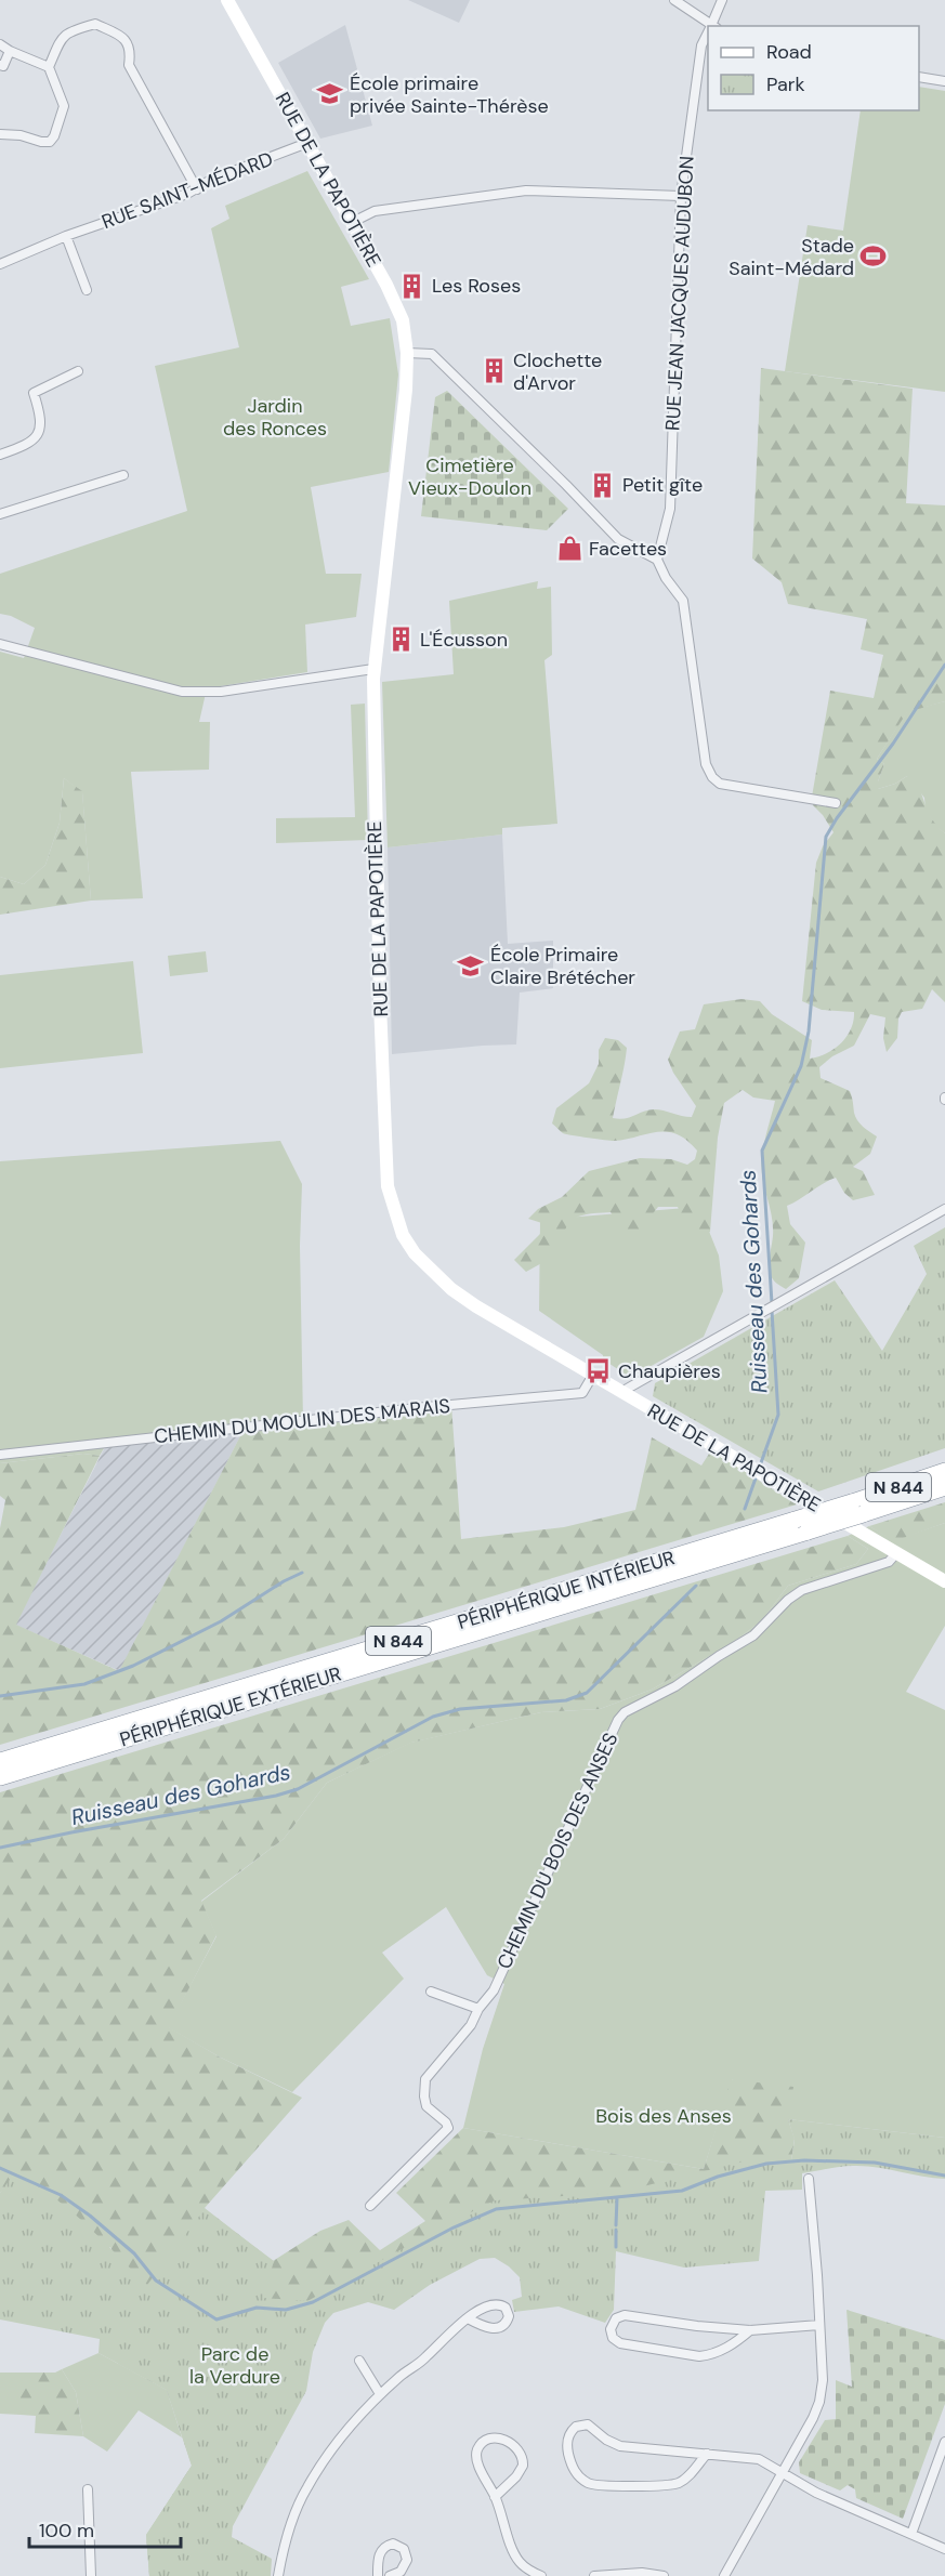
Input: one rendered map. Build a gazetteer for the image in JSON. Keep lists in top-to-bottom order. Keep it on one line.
{"streets":{"highway":["N 844","PÉRIPHÉRIQUE INTÉRIEUR","PÉRIPHÉRIQUE EXTÉRIEUR"],"street":["RUE DE LA PAPOTIÈRE","RUE SAINT-MÉDARD","RUE JEAN JACQUES AUDUBON","CHEMIN DU MOULIN DES MARAIS","CHEMIN DU BOIS DES ANSES"]},"crossings":[["RUE DE LA PAPOTIÈRE","RUE SAINT-MÉDARD"],["RUE DE LA PAPOTIÈRE","CHEMIN DU MOULIN DES MARAIS"],["RUE DE LA PAPOTIÈRE","CHEMIN DU BOIS DES ANSES"],["N 844","PÉRIPHÉRIQUE INTÉRIEUR"],["PÉRIPHÉRIQUE INTÉRIEUR","PÉRIPHÉRIQUE EXTÉRIEUR"]],"water":["Ruisseau des Gohards"],"parks":["Jardin des Ronces","Cimetière Vieux-Doulon","Bois des Anses","Parc de la Verdure"],"places":{"school or university":["École primaire privée Sainte-Thérèse","École Primaire Claire Brétécher"],"sports":["Stade Saint-Médard"],"building":["Les Roses","Clochette d'Arvor","Petit gîte","L'Écusson"],"shop":["Facettes"],"bus stop":["Chaupières"]},"legend":["Road","Park"],"scale_bar":"100 m"}
